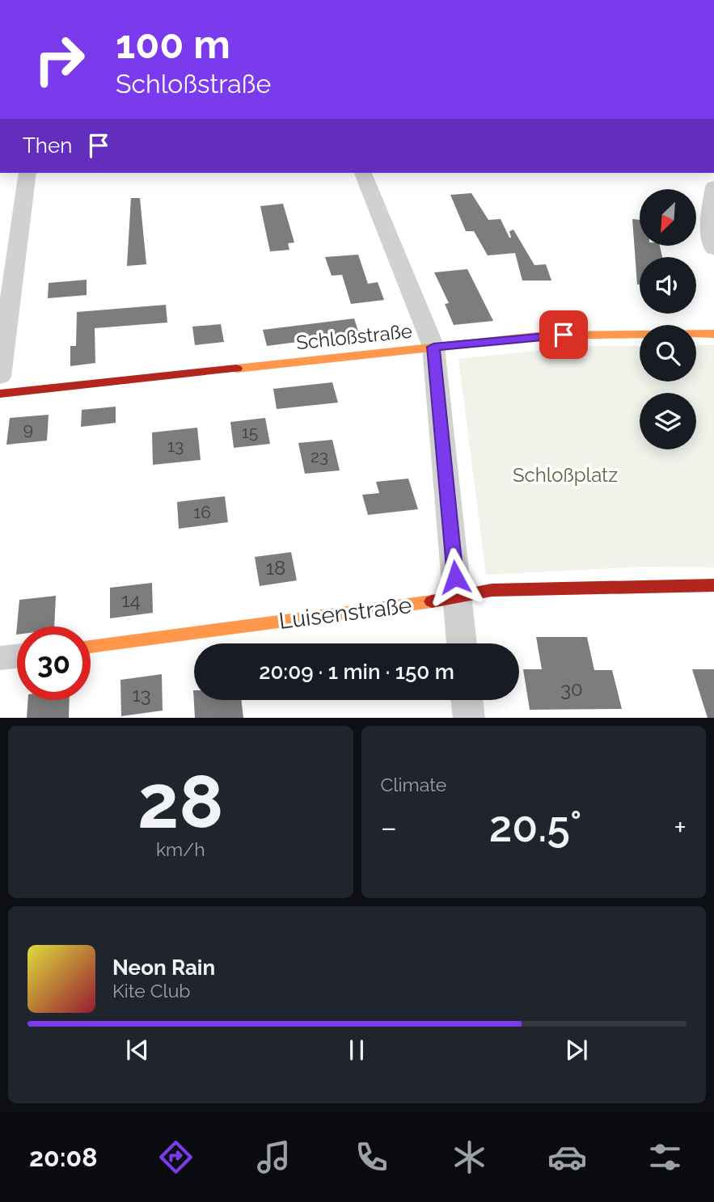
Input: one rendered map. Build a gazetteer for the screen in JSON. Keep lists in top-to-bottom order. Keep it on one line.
{"streets":{"street":["Schloßstraße","Luisenstraße"]},"parks":["Schloßplatz"],"house_numbers":["9","15","13","23","16","18","14","30","13"],"north":"bottom left","page":{"turn":["100 m","Schloßstraße"],"then":"Then","limit":"30","trip":"20:09 · 1 min · 150 m","tile":[["28","km/h"],"Climate"],"heat":["−","20.5°","+"],"song":["Neon Rain","Kite Club"],"tabs":"20:08"}}
